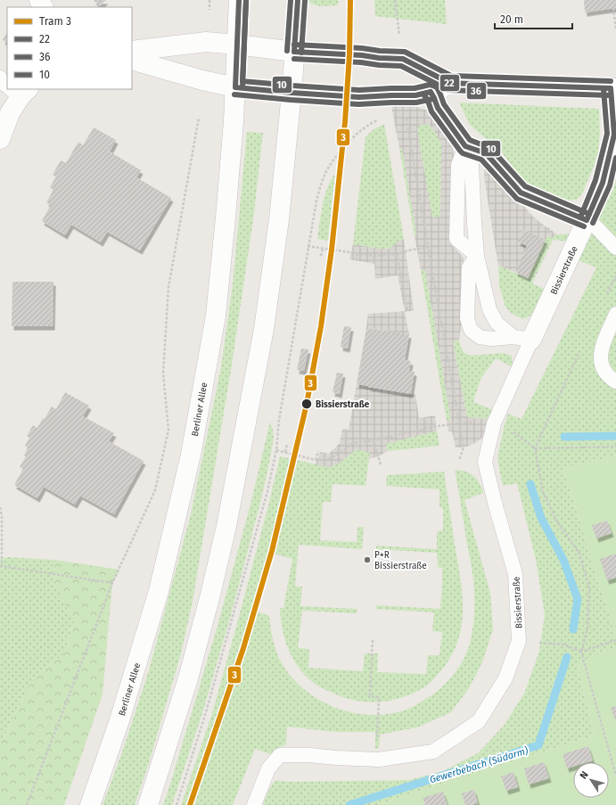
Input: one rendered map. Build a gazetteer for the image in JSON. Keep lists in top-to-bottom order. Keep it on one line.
{"streets":{"main road":["Bissierstraße","Berliner Allee"]},"crossings":[["Bissierstraße","Berliner Allee"]],"water":["Gewerbebach (Südarm)"],"places":["Bissierstraße","P+R Bissierstraße"],"lines":["tram line 3","transit line 22","transit line 36","transit line 10"],"legend":["Tram 3","22","36","10"],"scale_bar":"20 m","north":"top left"}
